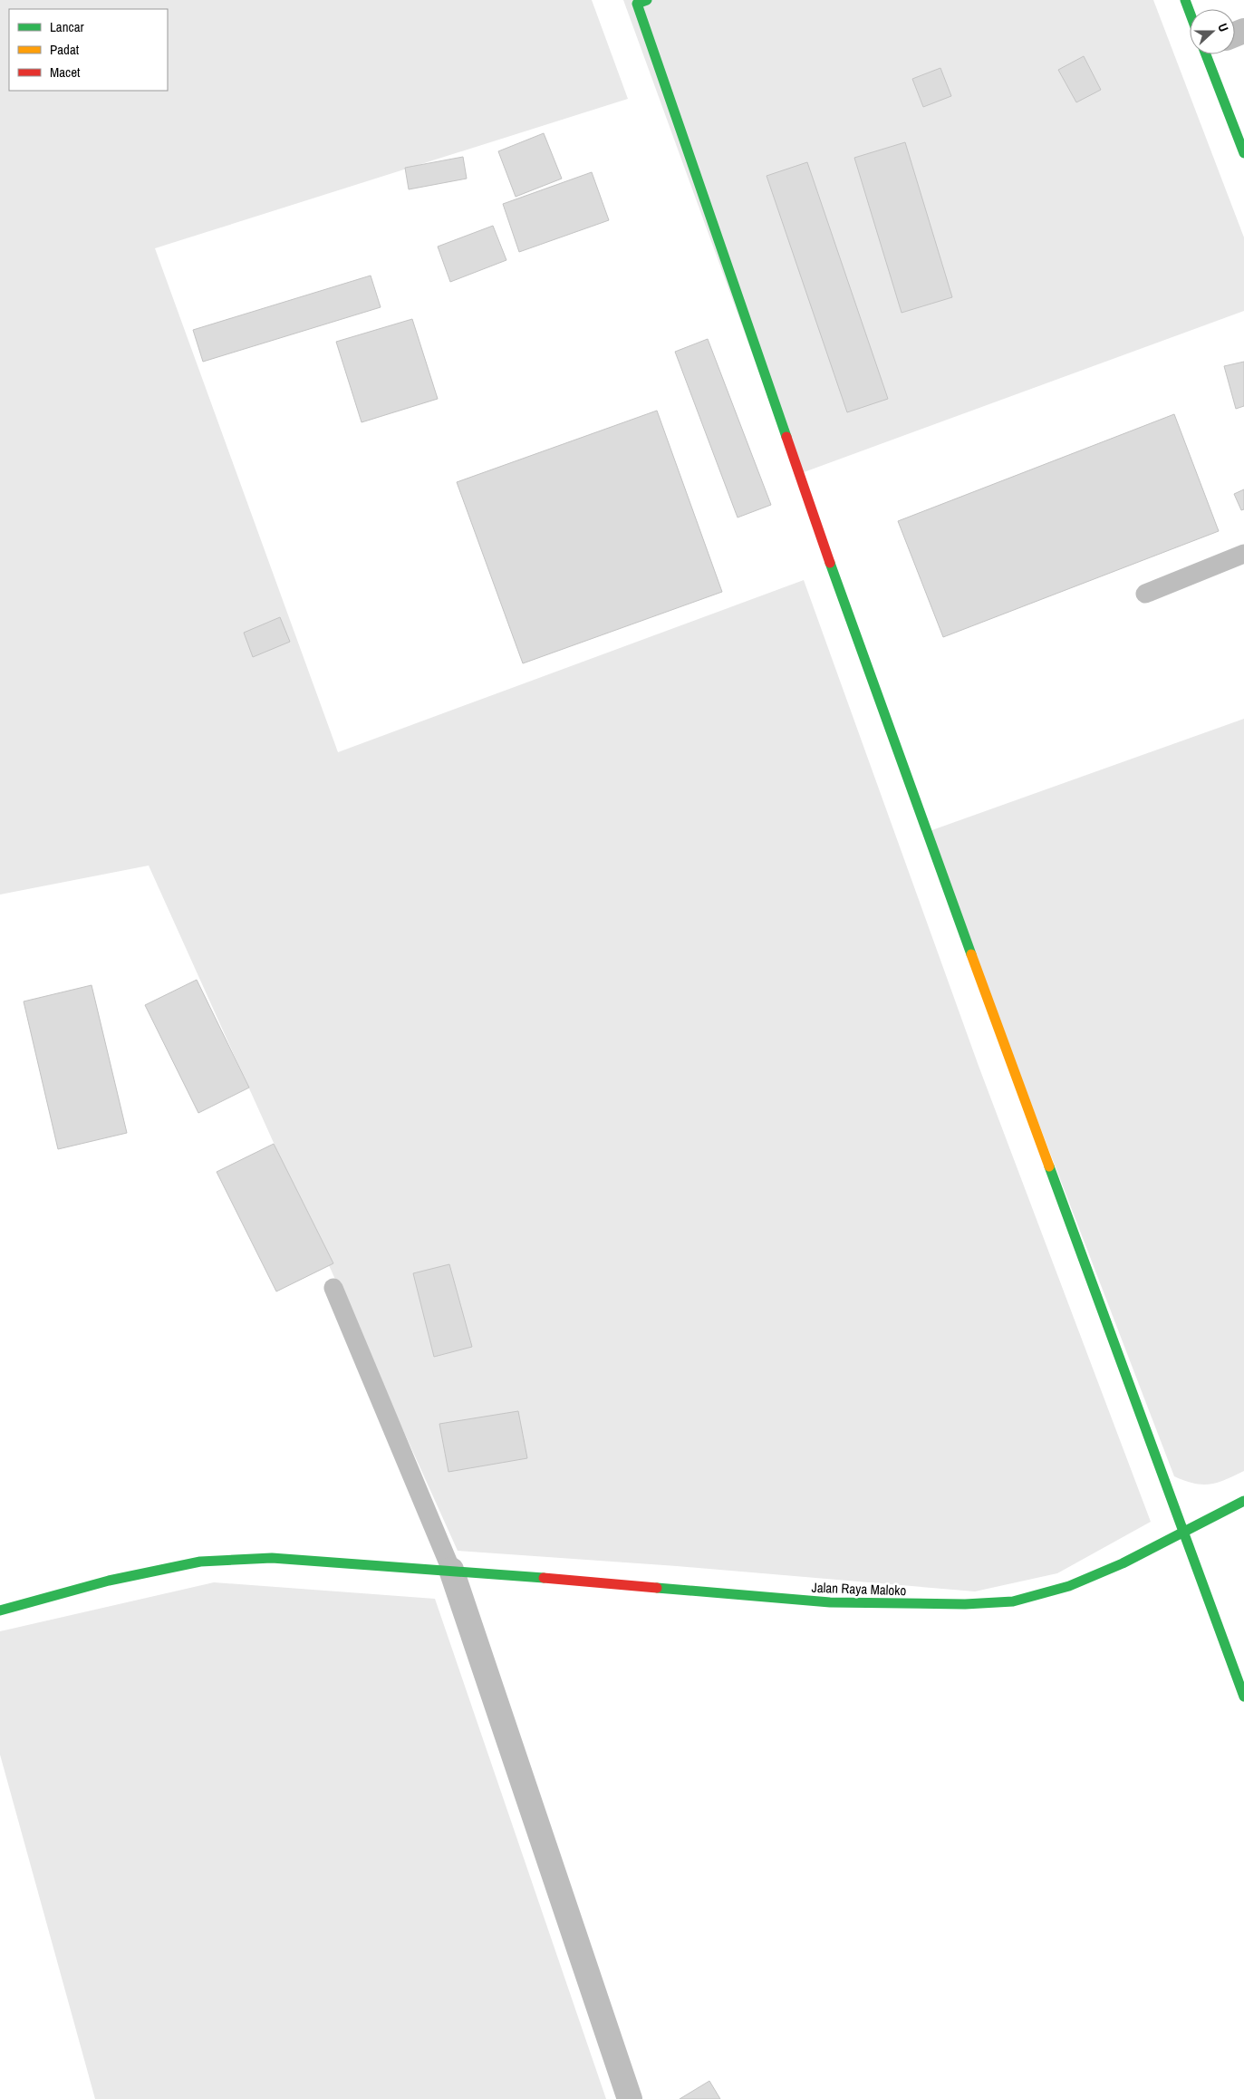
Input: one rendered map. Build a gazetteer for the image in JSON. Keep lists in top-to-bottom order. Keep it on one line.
{"streets":{"street":["Jalan Raya Maloko"]},"legend":["Lancar","Padat","Macet"],"north":"right"}
